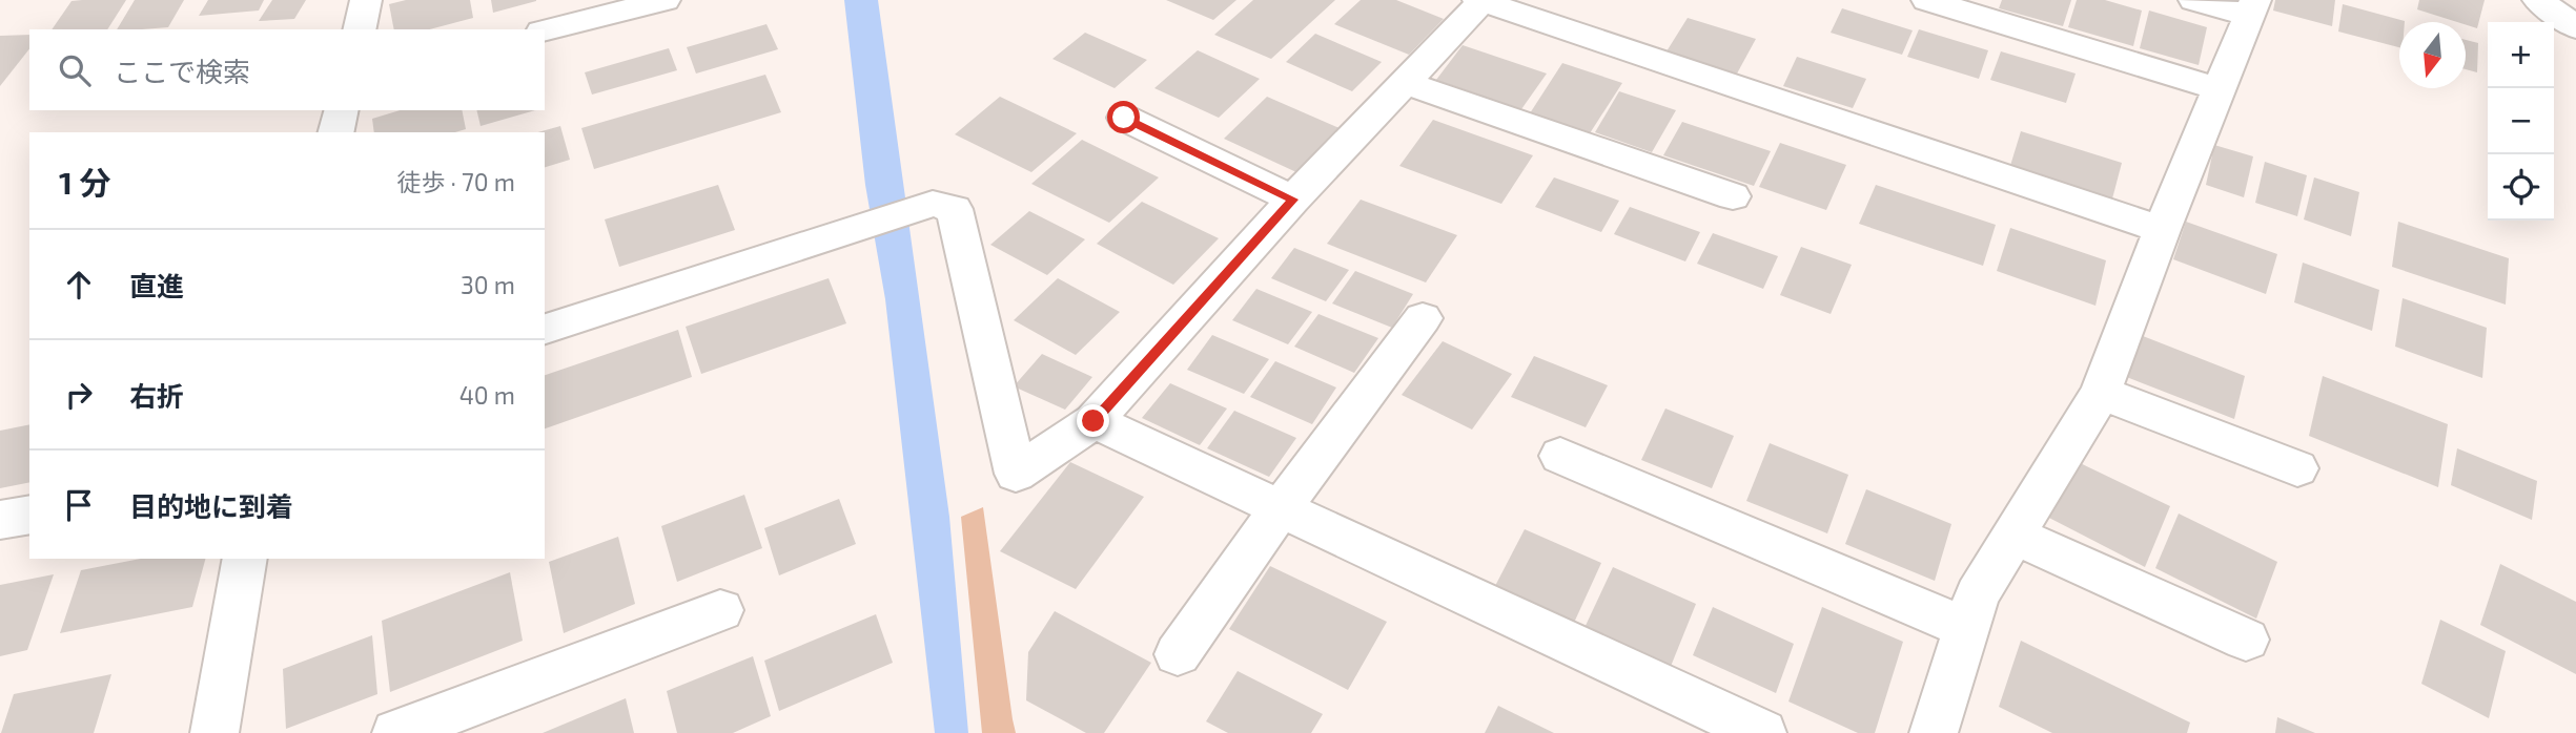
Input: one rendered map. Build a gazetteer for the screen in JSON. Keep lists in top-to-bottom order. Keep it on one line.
{"north":"bottom","page":{"map_buttons":["+","−"],"search":"ここで検索","heading":["1 分","徒歩 · 70 m"],"list":[["直進","30 m"],["右折","40 m"],"目的地に到着"]}}
